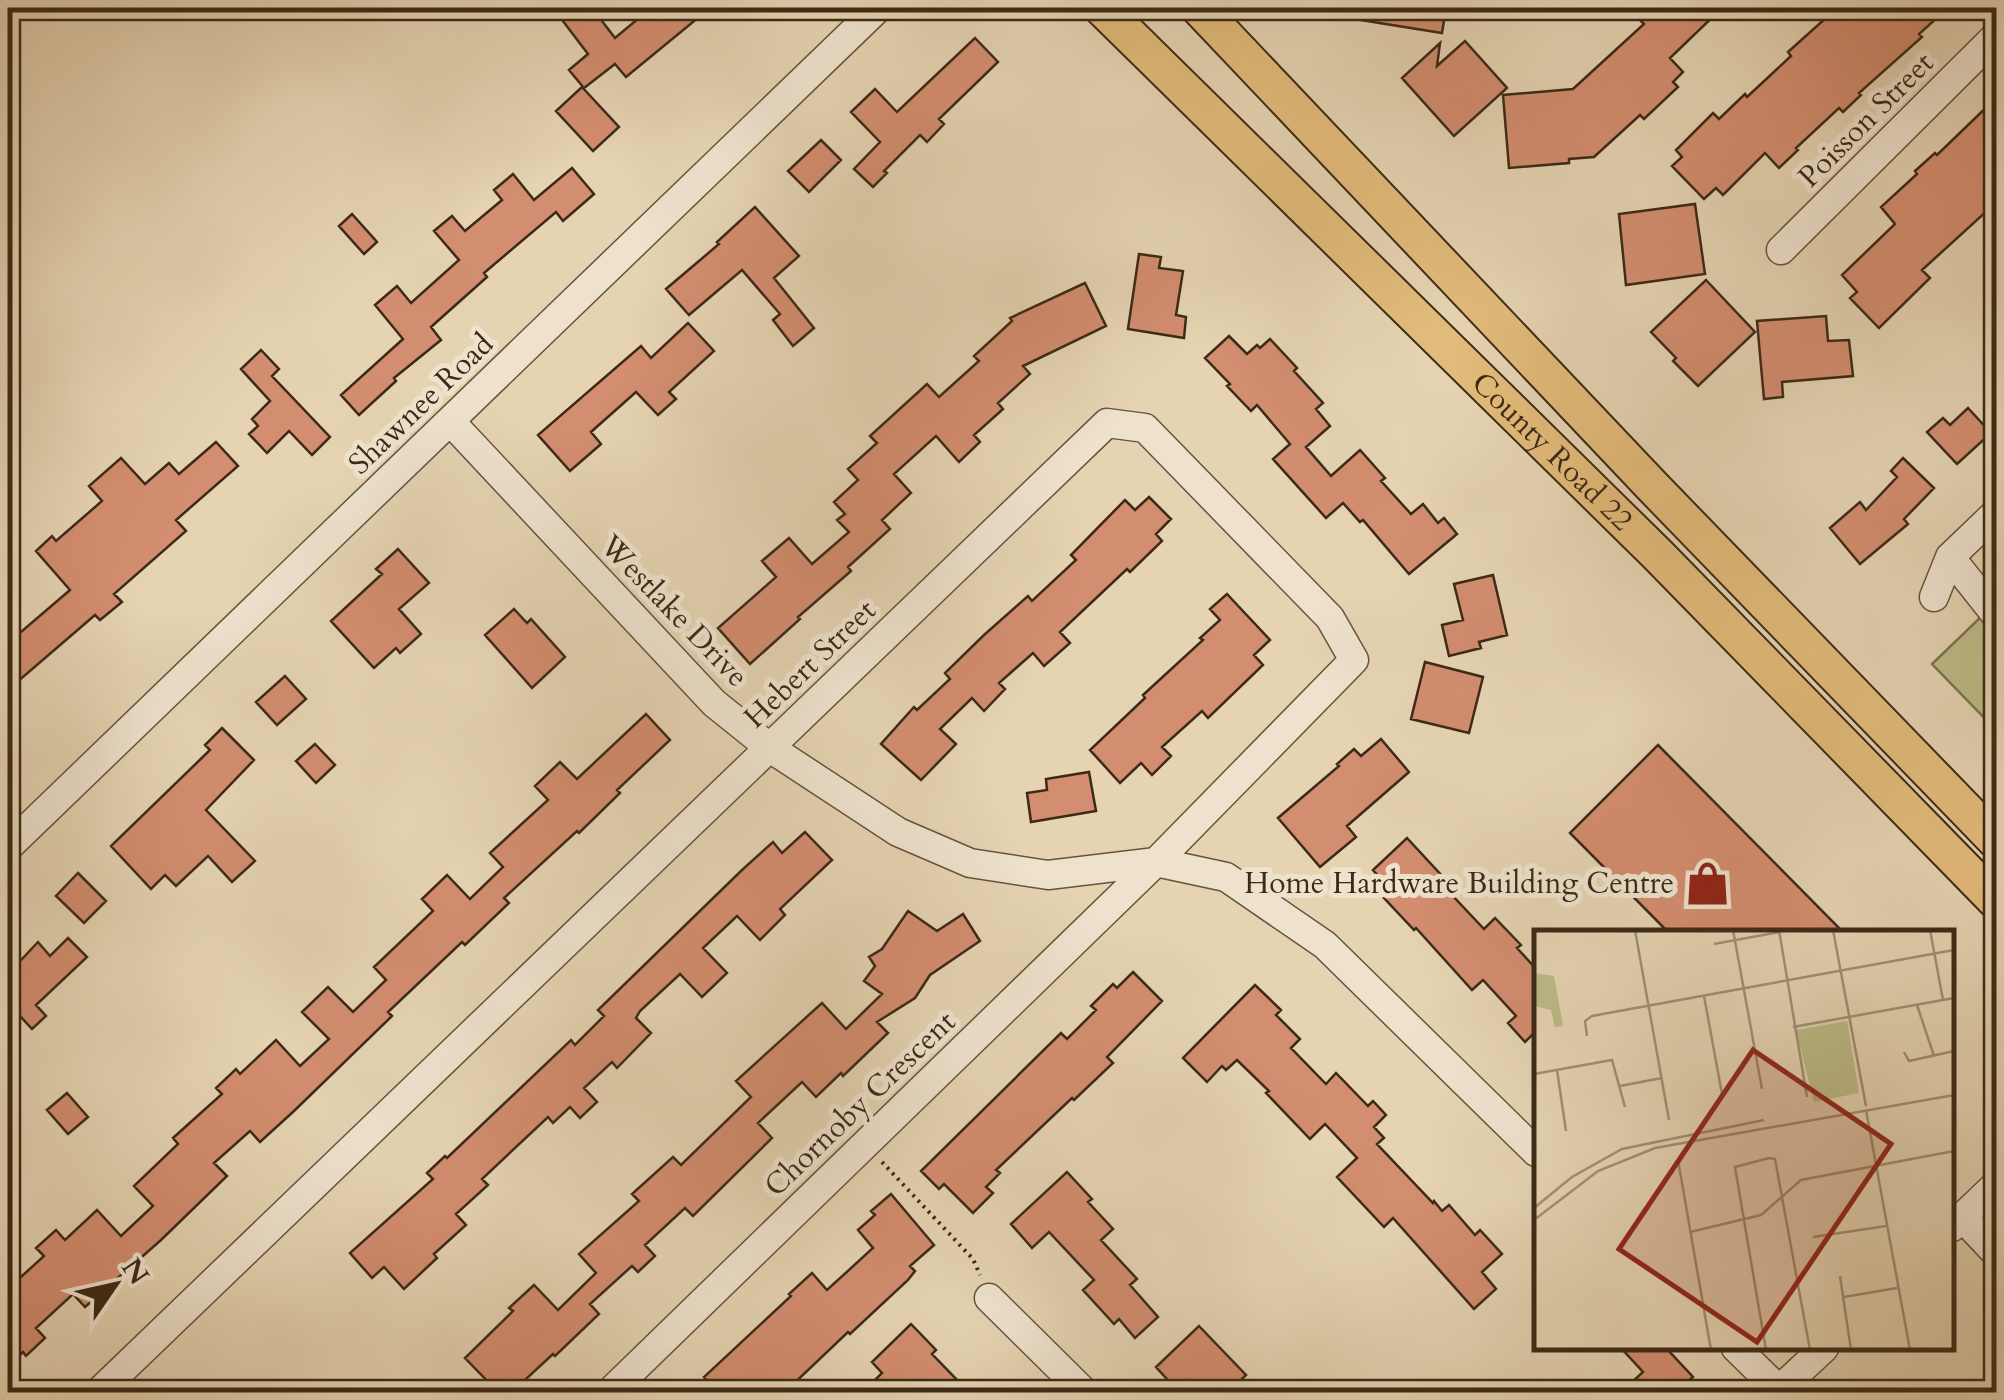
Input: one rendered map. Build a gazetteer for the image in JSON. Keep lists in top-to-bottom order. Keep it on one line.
{"streets":{"main road":["County Road 22"],"street":["Poisson Street","Shawnee Road","Westlake Drive","Hebert Street","Chornoby Crescent"]},"crossings":[["Shawnee Road","Westlake Drive"],["Westlake Drive","Hebert Street"],["Westlake Drive","Chornoby Crescent"],["Hebert Street","Chornoby Crescent"]],"places":{"shop":["Home Hardware Building Centre"]},"north":"top right"}
